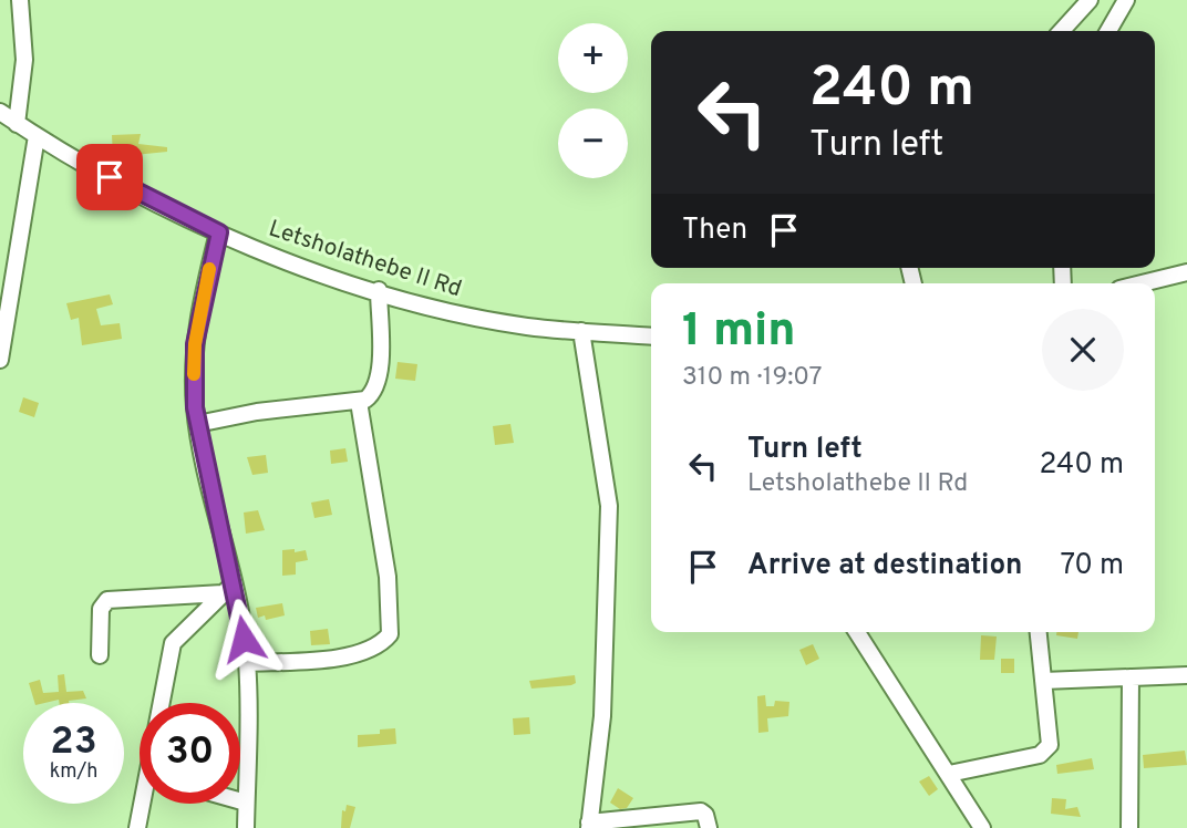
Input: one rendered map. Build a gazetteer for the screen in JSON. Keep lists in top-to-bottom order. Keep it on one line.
{"streets":{"street":["Letsholathebe II Rd"]},"page":{"map_buttons":["+","−"],"turn":["240 m","Turn left"],"then":"Then","heading":["1 min","310 m · 19:07"],"list":[{"name":"Turn left","note":"Letsholathebe II Rd","value":"240 m"},{"name":"Arrive at destination","value":"70 m"}],"speed":"23 km/h","limit":"30"}}
